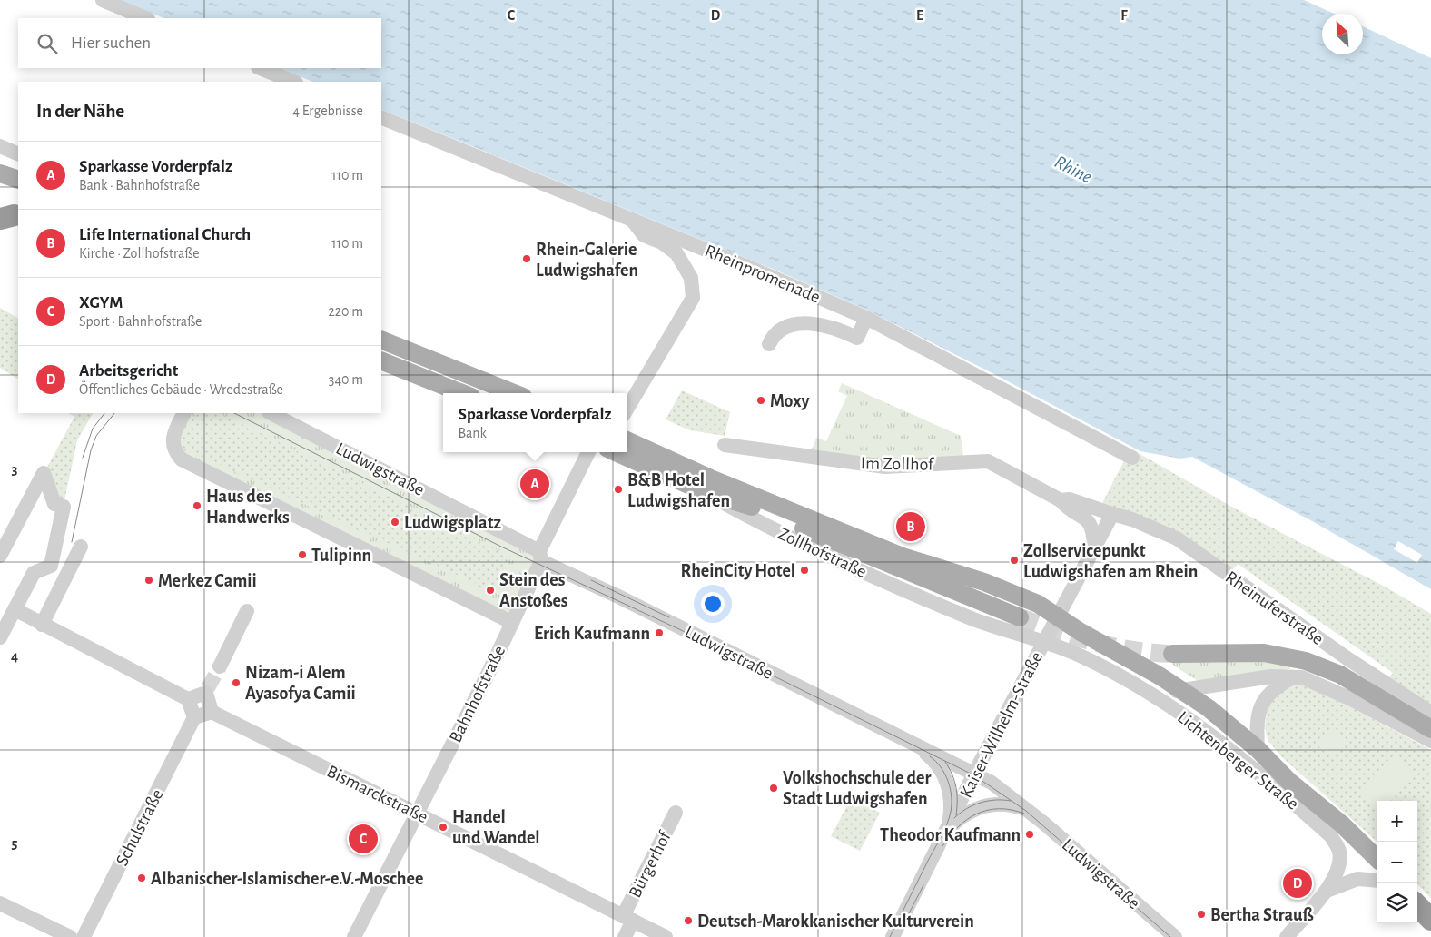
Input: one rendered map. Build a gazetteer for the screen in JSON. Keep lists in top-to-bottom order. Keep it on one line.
{"streets":{"main road":["Zollhofstraße","Lichtenberger Straße"],"street":["Rheinpromenade","Im Zollhof","Ludwigstraße","Rheinuferstraße","Bahnhofstraße","Kaiser-Wilhelm-Straße","Bismarckstraße","Schulstraße","Bürgerhof"]},"crossings":[["Im Zollhof","Rheinuferstraße"],["Im Zollhof","Kaiser-Wilhelm-Straße"],["Ludwigstraße","Bahnhofstraße"],["Ludwigstraße","Kaiser-Wilhelm-Straße"],["Zollhofstraße","Kaiser-Wilhelm-Straße"],["Zollhofstraße","Lichtenberger Straße"],["Rheinuferstraße","Kaiser-Wilhelm-Straße"],["Bahnhofstraße","Bismarckstraße"],["Kaiser-Wilhelm-Straße","Lichtenberger Straße"],["Bismarckstraße","Bürgerhof"]],"water":["Rhine"],"places":["Rhein-Galerie Ludwigshafen","Moxy","B&B Hotel Ludwigshafen","Haus des Handwerks","Ludwigsplatz","Tulipinn","Zollservicepunkt Ludwigshafen am Rhein","RheinCity Hotel","Merkez Camii","Stein des Anstoßes","Erich Kaufmann","Nizam-i Alem Ayasofya Camii","Volkshochschule der Stadt Ludwigshafen","Handel und Wandel","Theodor Kaufmann","Albanischer-Islamischer-e.V.-Moschee","Bertha Strauß","Deutsch-Marokkanischer Kulturverein"],"north":"top left","page":{"search":"Hier suchen","heading":["In der Nähe","4 Ergebnisse"],"list":[{"mark":"A","name":"Sparkasse Vorderpfalz","note":"Bank · Bahnhofstraße","value":"110 m"},{"mark":"B","name":"Life International Church","note":"Kirche · Zollhofstraße","value":"110 m"},{"mark":"C","name":"XGYM","note":"Sport · Bahnhofstraße","value":"220 m"},{"mark":"D","name":"Arbeitsgericht","note":"Öffentliches Gebäude · Wredestraße","value":"340 m"}],"popup":["Sparkasse Vorderpfalz","Bank"],"pins":["A","B","C","D"],"map_buttons":["+","−"]},"grid":{"columns":["C","D","E","F"],"rows":["3","4","5"]}}
